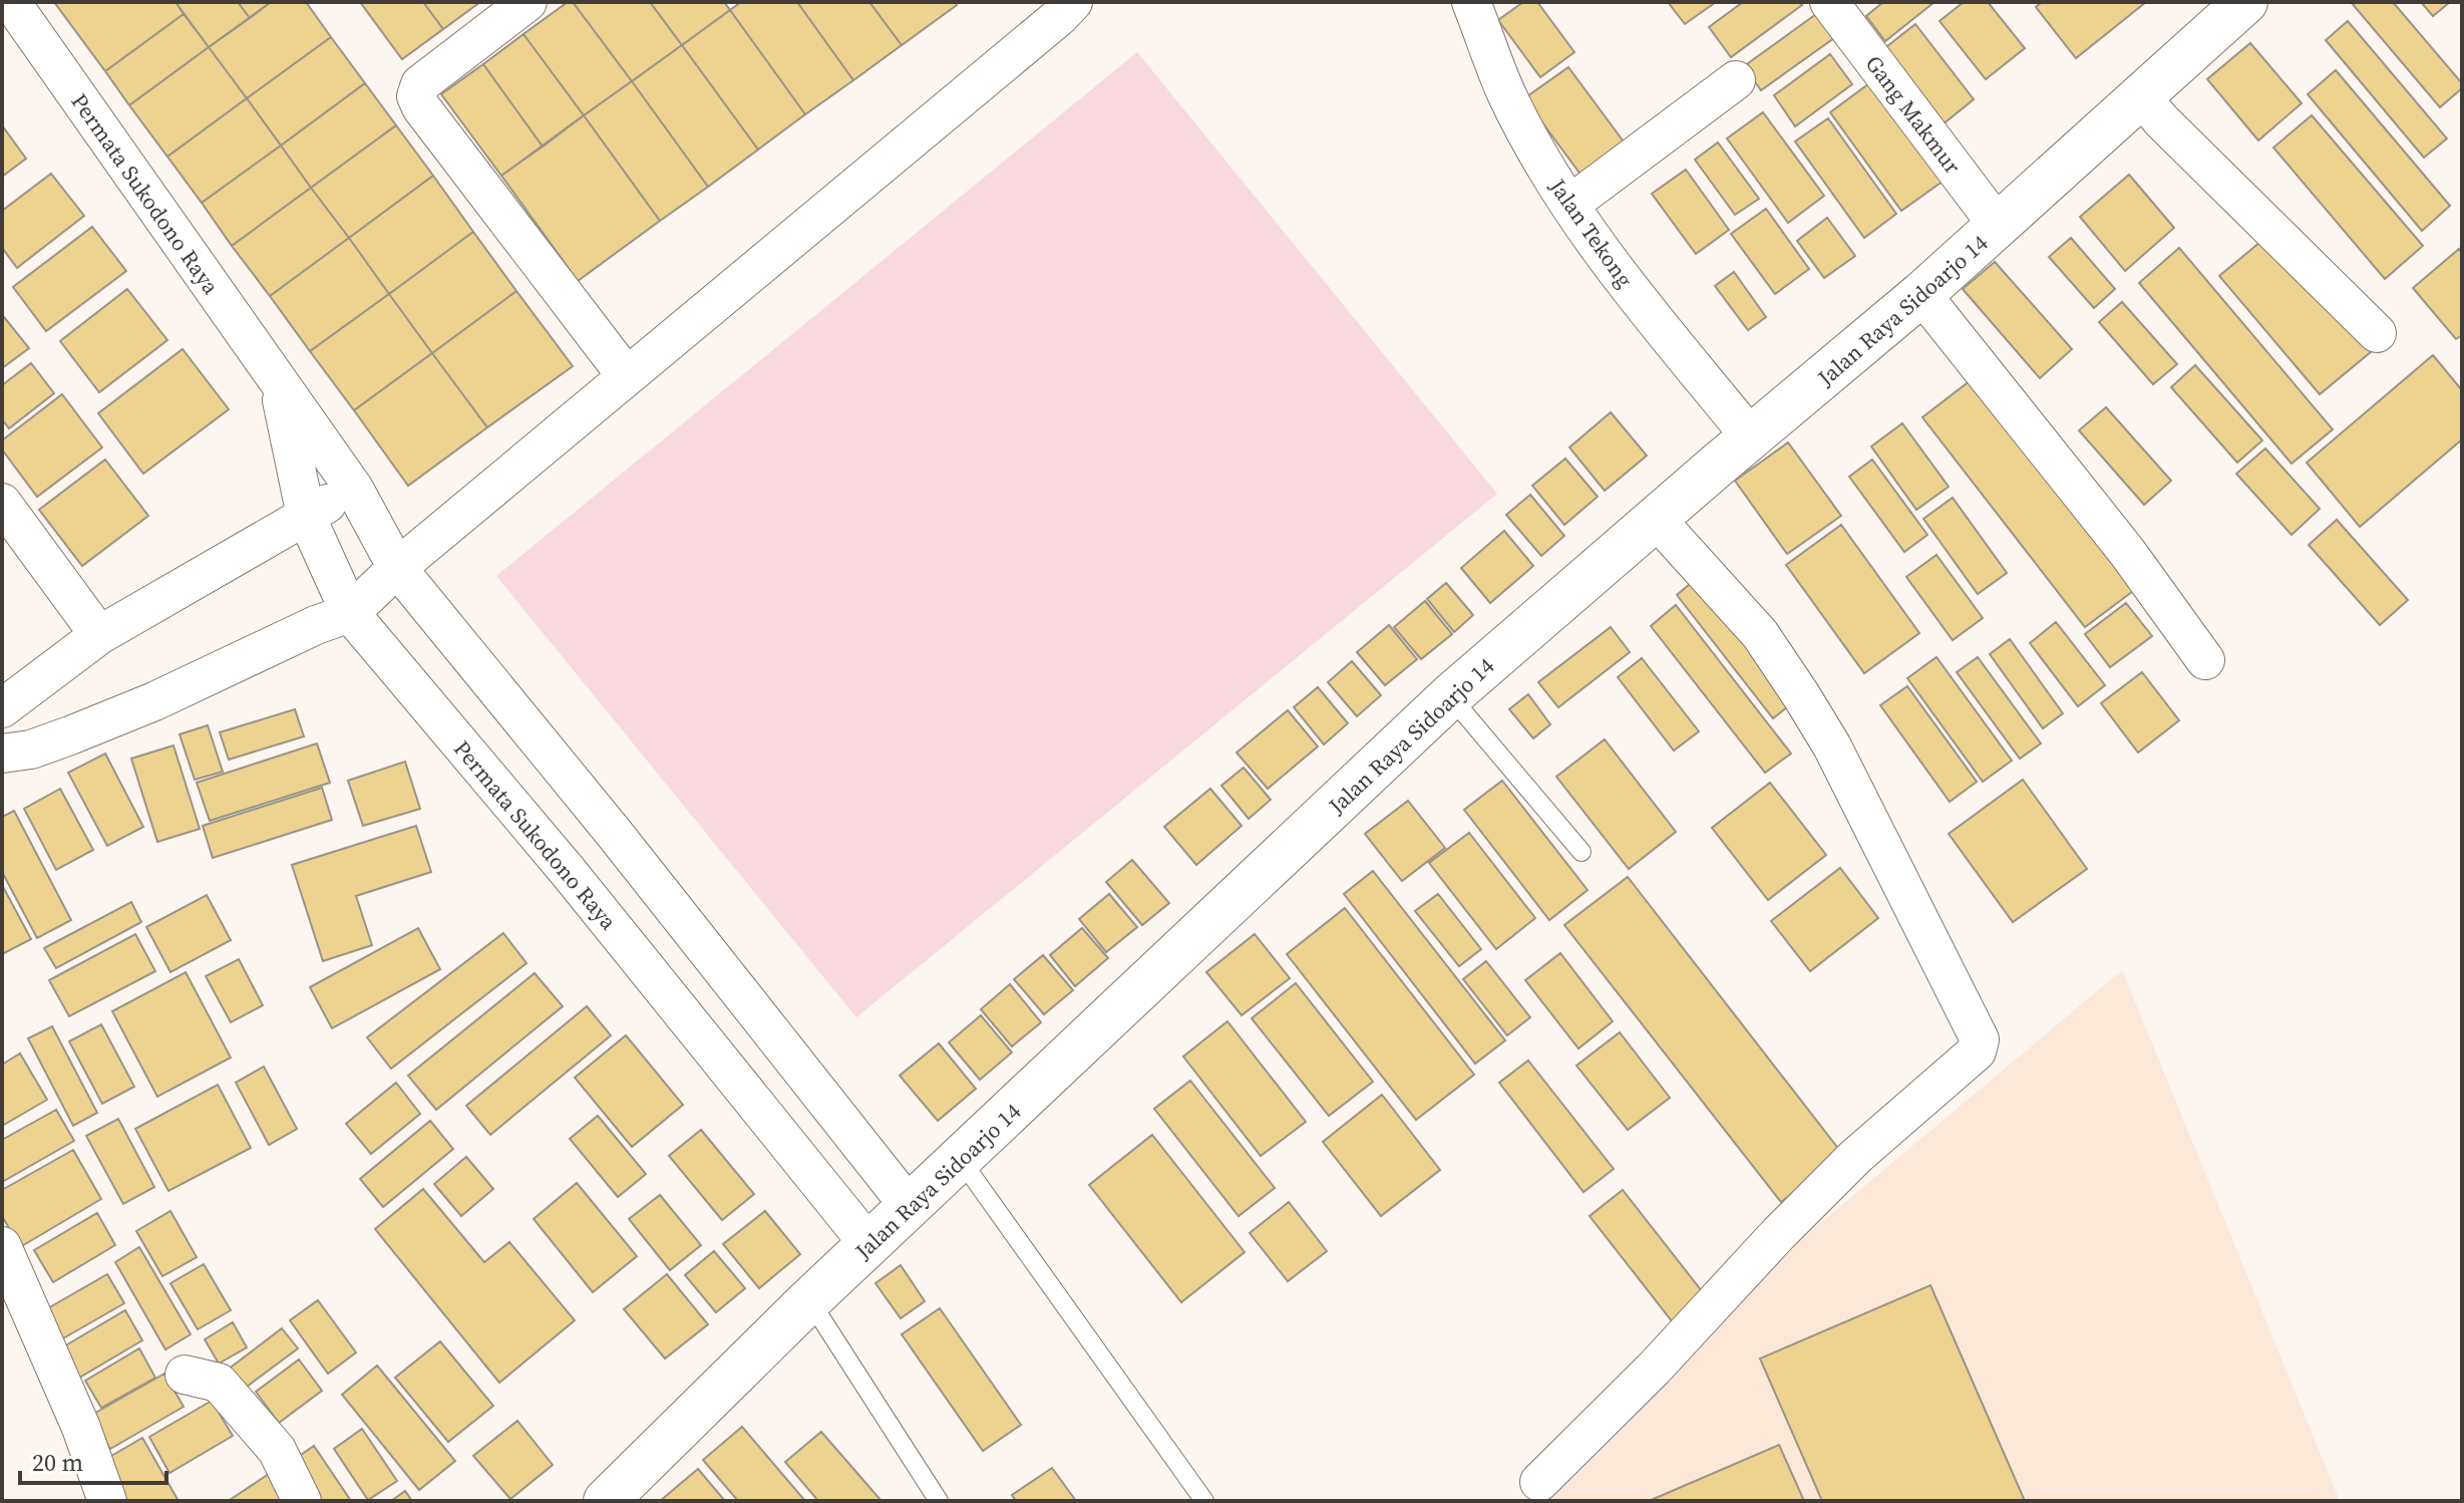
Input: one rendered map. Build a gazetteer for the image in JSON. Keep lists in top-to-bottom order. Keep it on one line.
{"streets":{"main road":["Jalan Raya Sidoarjo 14"],"street":["Gang Makmur","Permata Sukodono Raya","Jalan Tekong"]},"crossings":[["Gang Makmur","Jalan Raya Sidoarjo 14"],["Permata Sukodono Raya","Jalan Raya Sidoarjo 14"],["Jalan Tekong","Jalan Raya Sidoarjo 14"]],"scale_bar":"20 m"}
